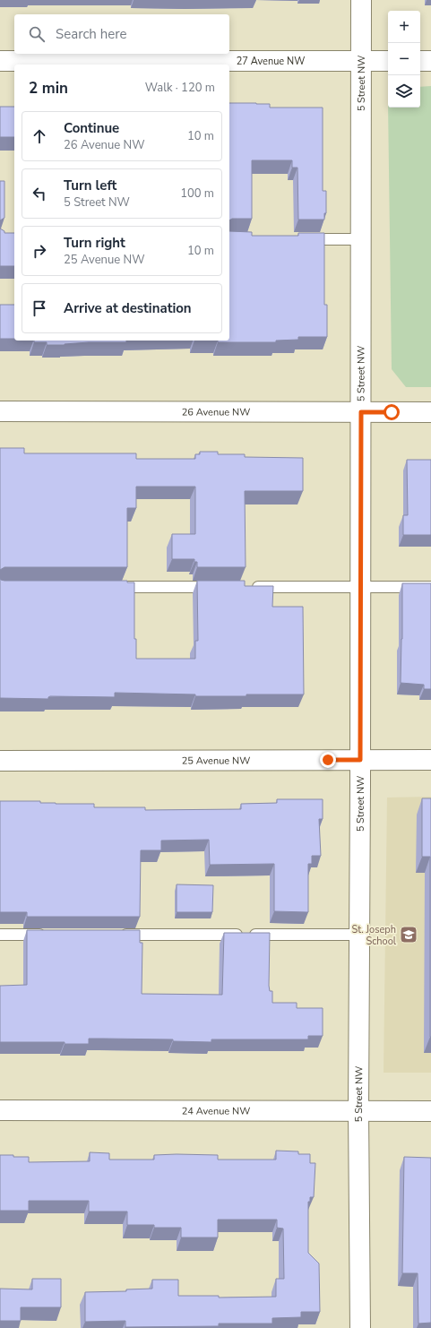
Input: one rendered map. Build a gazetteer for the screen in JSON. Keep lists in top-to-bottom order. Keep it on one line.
{"streets":{"street":["27 Avenue NW","5 Street NW","26 Avenue NW","25 Avenue NW","24 Avenue NW"]},"crossings":[["27 Avenue NW","5 Street NW"],["5 Street NW","26 Avenue NW"],["5 Street NW","25 Avenue NW"],["5 Street NW","24 Avenue NW"]],"places":{"school or university":["St. Joseph School"]},"page":{"map_buttons":["+","−"],"search":"Search here","heading":["2 min","Walk · 120 m"],"list":[["Continue","26 Avenue NW","10 m"],["Turn left","5 Street NW","100 m"],["Turn right","25 Avenue NW","10 m"],"Arrive at destination"]}}
